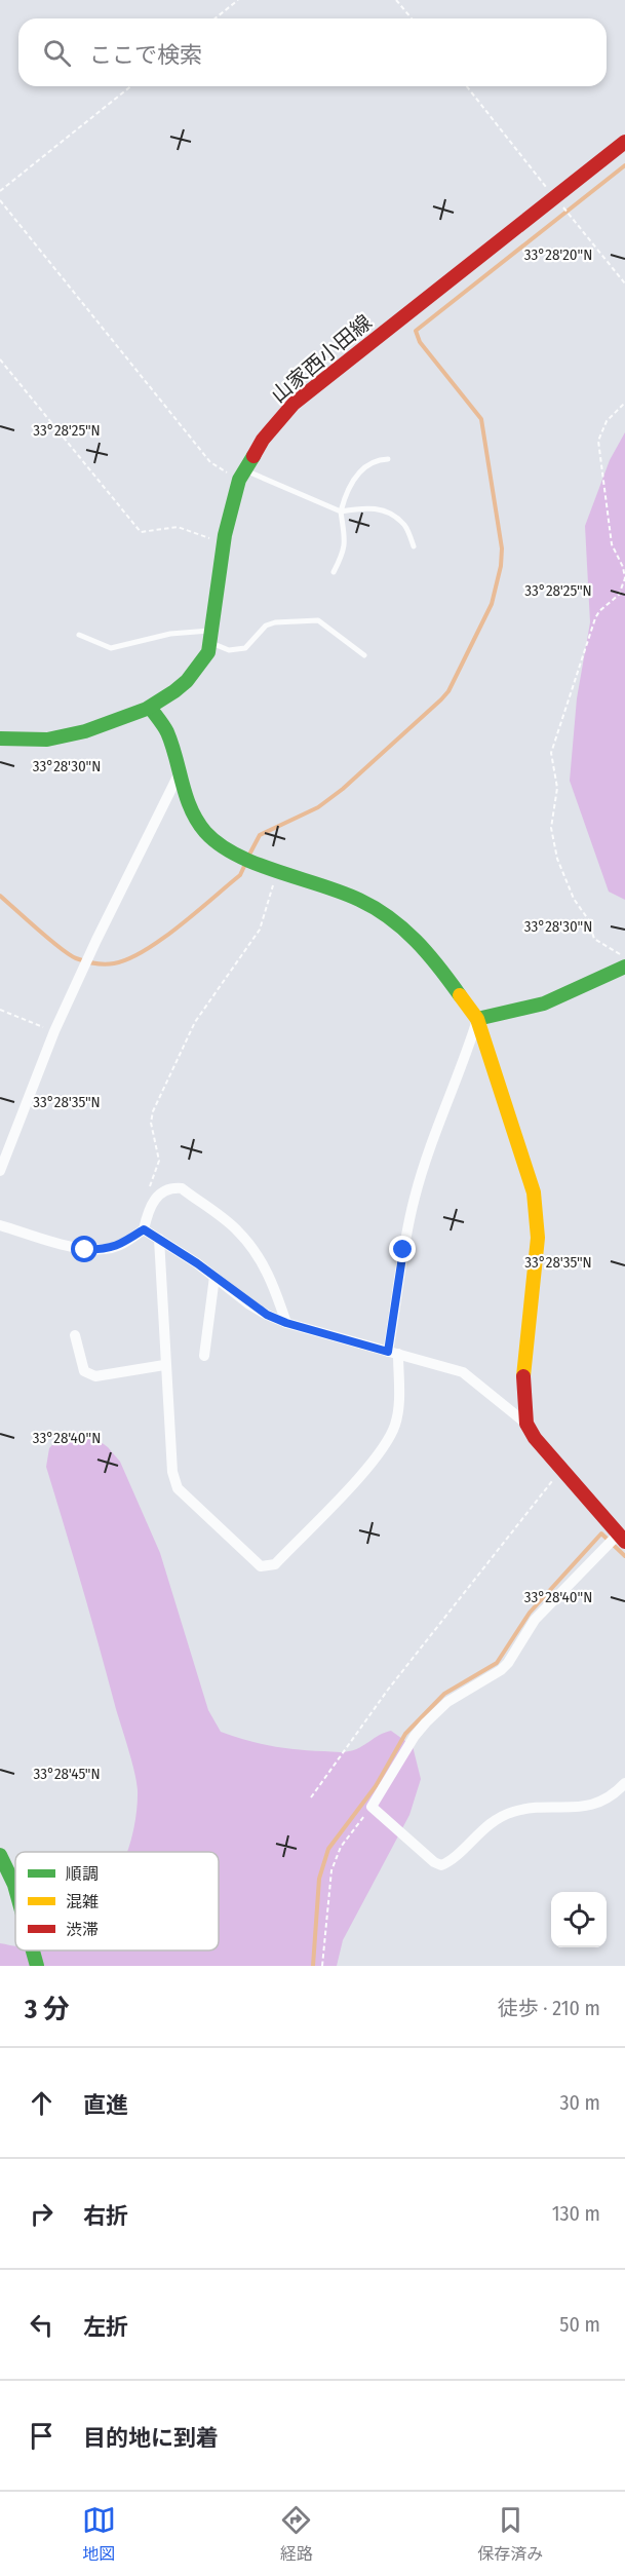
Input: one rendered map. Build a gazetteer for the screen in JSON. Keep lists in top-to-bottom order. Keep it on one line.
{"streets":{"street":["山家西小田線"]},"legend":["順調","混雑","渋滞"],"page":{"search":"ここで検索","heading":["3 分","徒歩 · 210 m"],"list":[["直進","30 m"],["右折","130 m"],["左折","50 m"],"目的地に到着"],"nav":["地図","経路","保存済み"]},"coordinates":["33°28'20\"N","33°28'25\"N","33°28'30\"N","33°28'35\"N","33°28'40\"N","33°28'45\"N"]}
